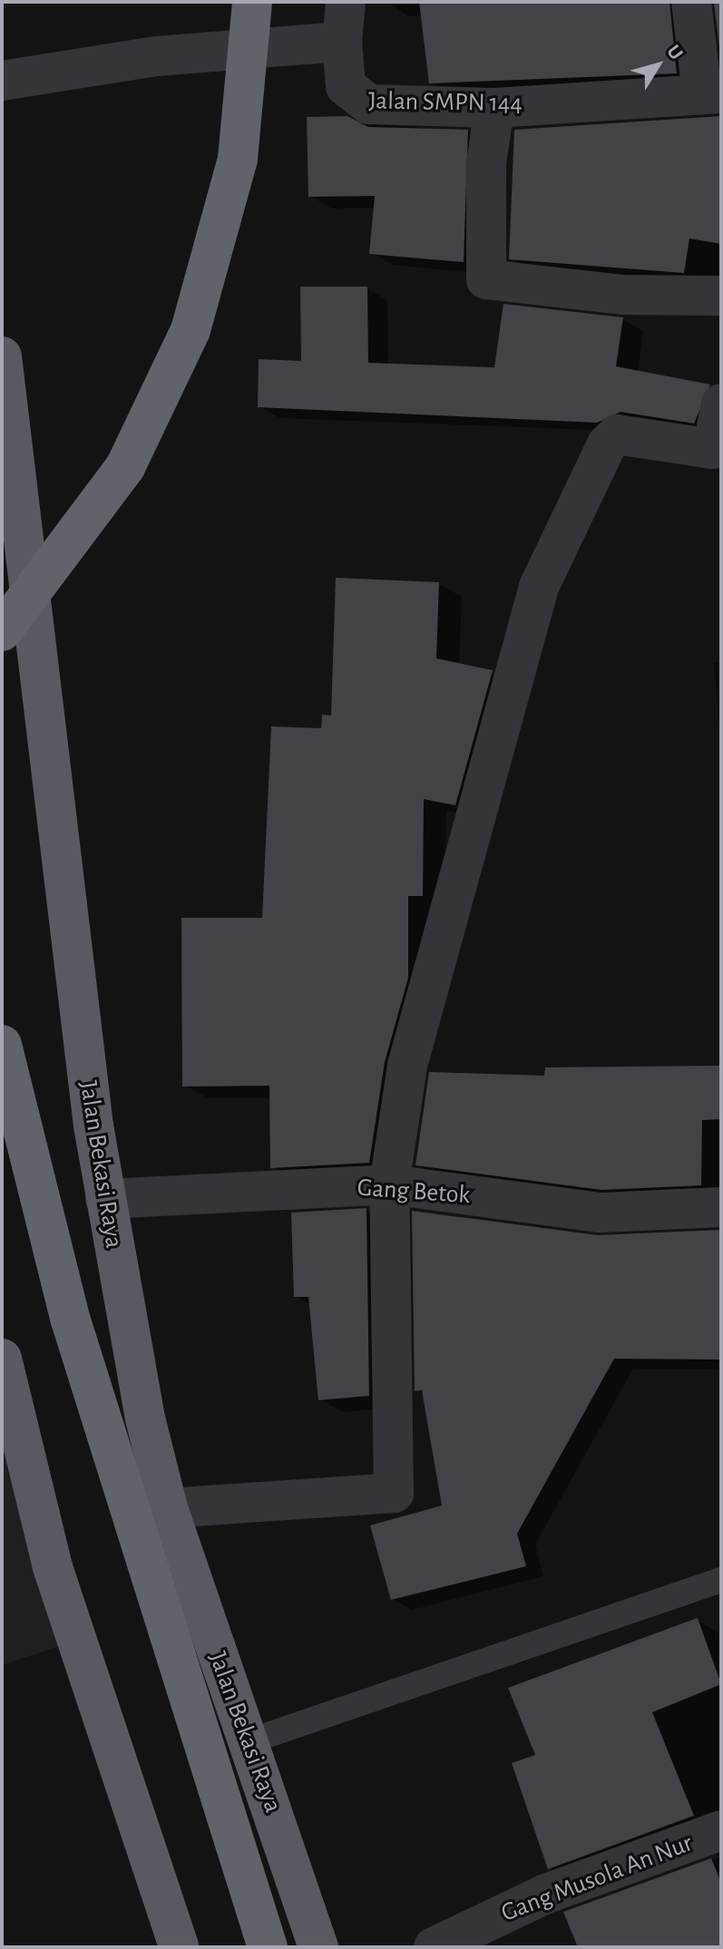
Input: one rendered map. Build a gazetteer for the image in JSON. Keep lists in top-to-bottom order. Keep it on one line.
{"streets":{"highway":["Jalan Bekasi Raya"],"street":["Jalan SMPN 144","Gang Betok","Gang Musola An Nur"]},"crossings":[["Jalan Bekasi Raya","Gang Betok"]],"north":"top right"}
